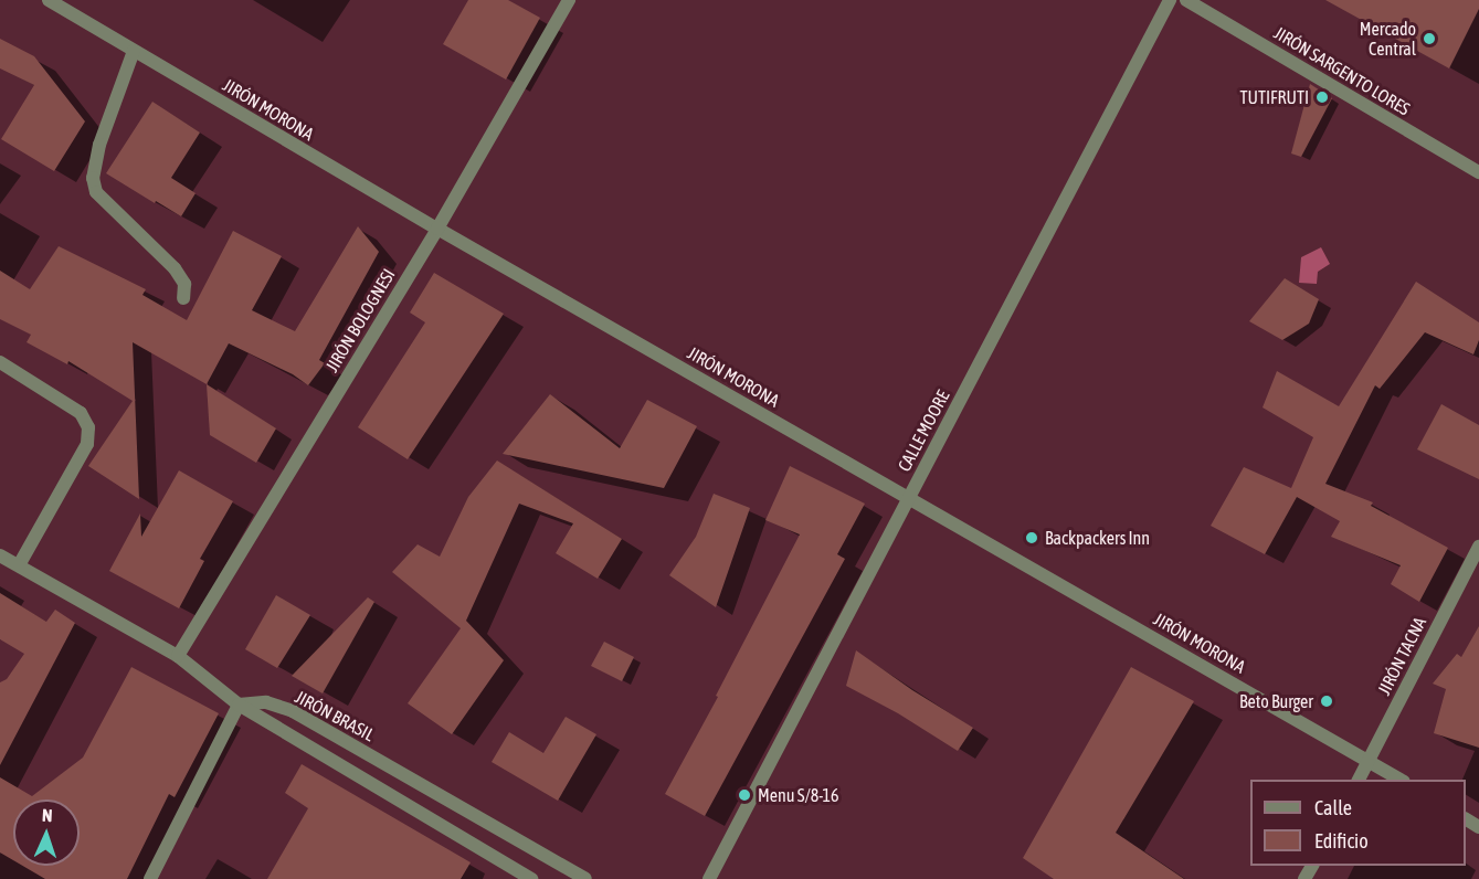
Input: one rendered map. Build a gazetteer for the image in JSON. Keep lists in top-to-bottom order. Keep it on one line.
{"streets":{"street":["JIRÓN SARGENTO LORES","JIRÓN MORONA","JIRÓN BOLOGNESI","CALLE MOORE","JIRÓN TACNA","JIRÓN BRASIL"]},"crossings":[["JIRÓN MORONA","JIRÓN BOLOGNESI"],["JIRÓN MORONA","CALLE MOORE"],["JIRÓN MORONA","JIRÓN TACNA"]],"places":["Mercado Central","TUTIFRUTI","Backpackers Inn","Beto Burger","Menu S/8-16"],"legend":["Calle","Edificio"],"north":"top"}
